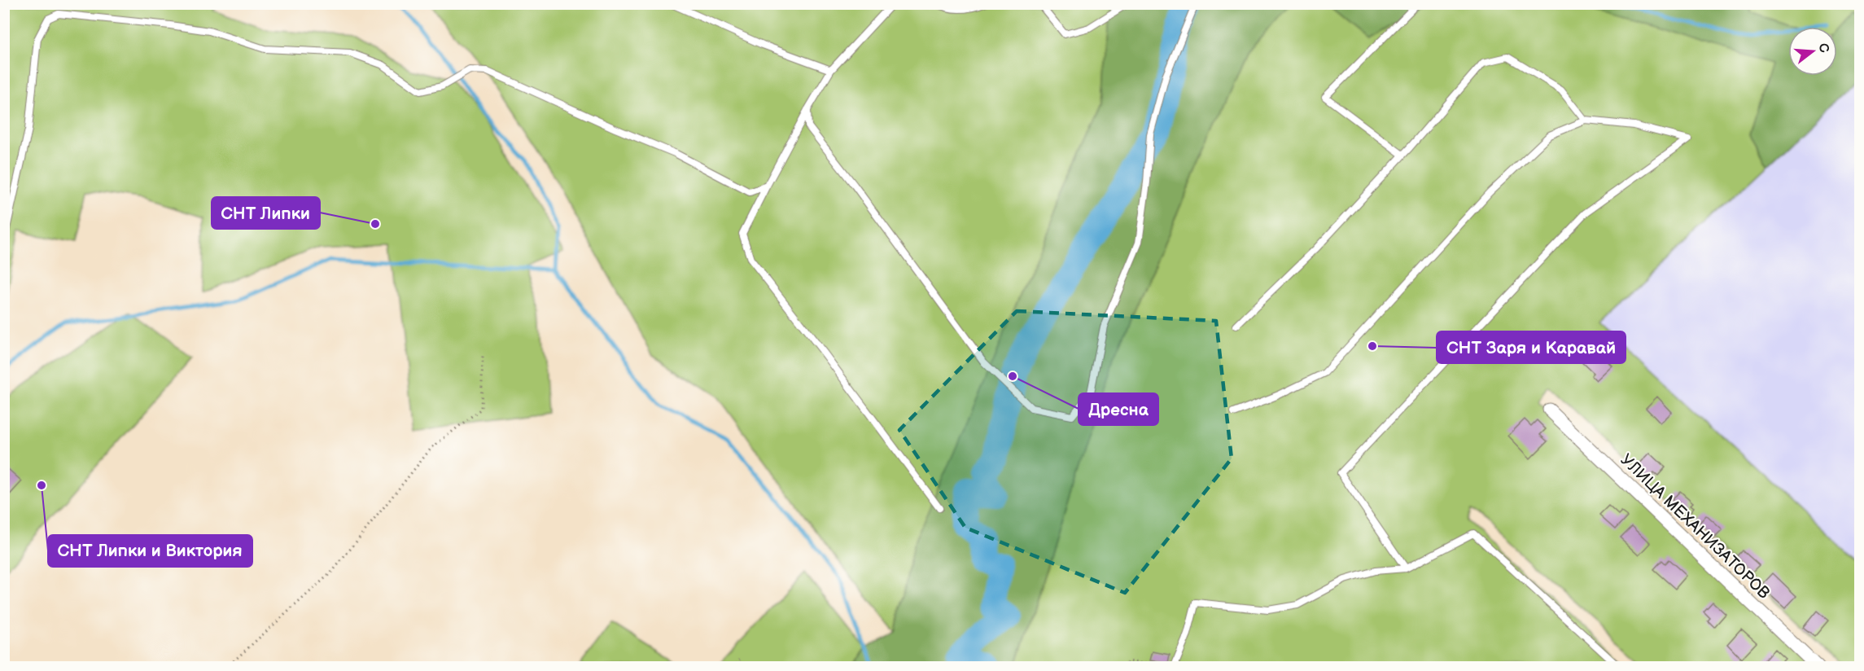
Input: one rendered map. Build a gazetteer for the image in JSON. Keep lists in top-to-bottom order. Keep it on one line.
{"streets":{"street":["УЛИЦА МЕХАНИЗАТОРОВ"]},"places":["СНТ Липки","СНТ Заря и Каравай","Дресна","СНТ Липки и Виктория"],"north":"right"}
